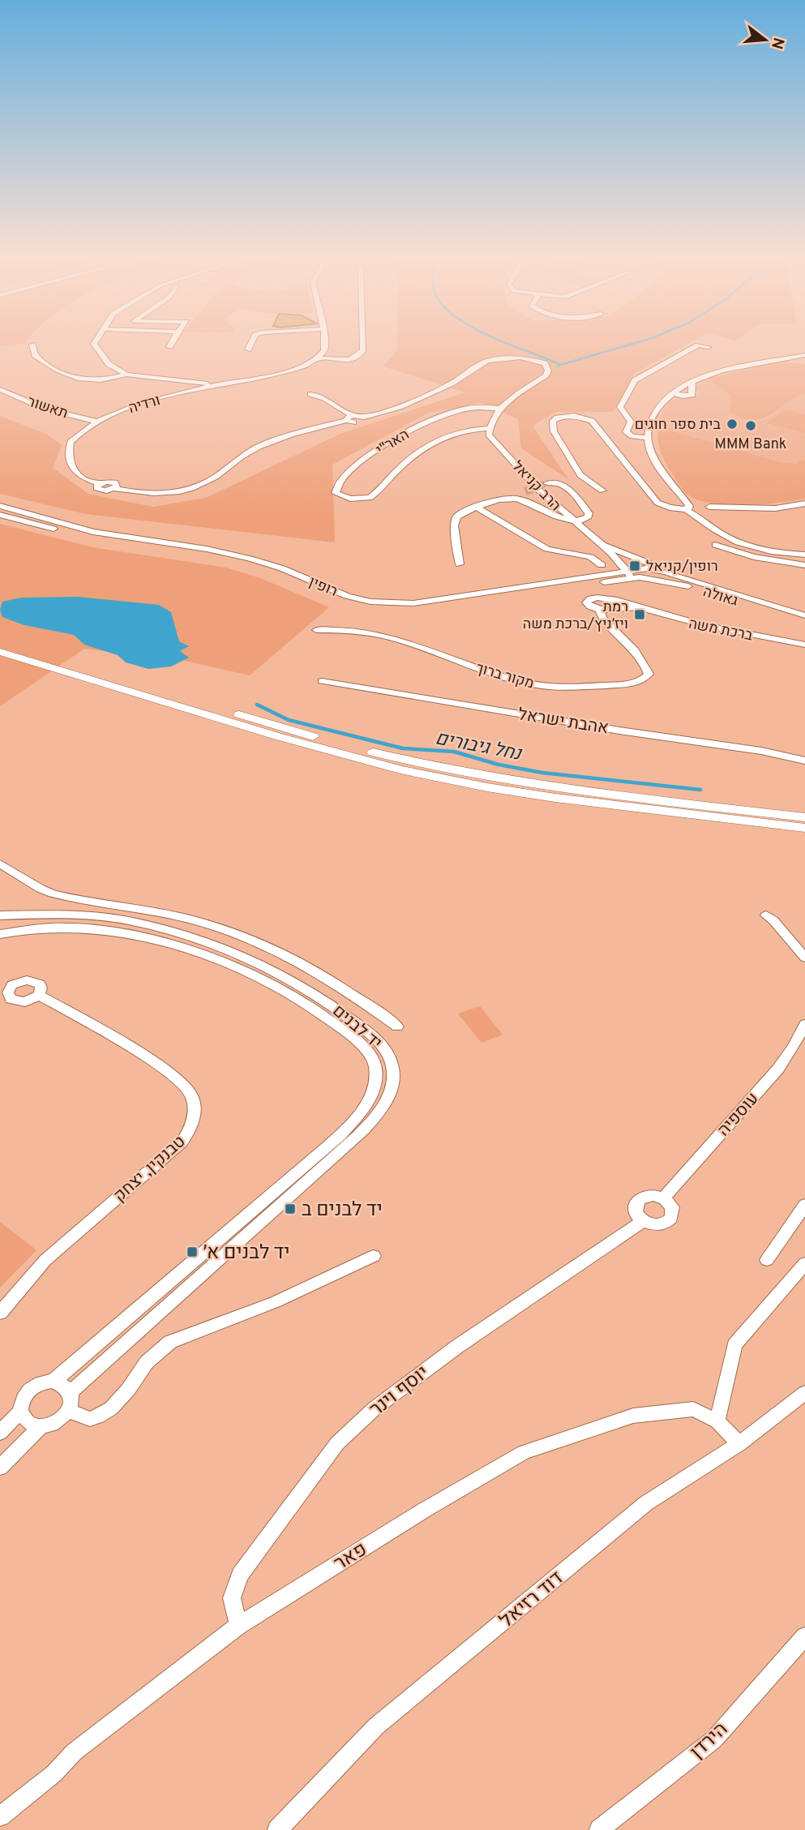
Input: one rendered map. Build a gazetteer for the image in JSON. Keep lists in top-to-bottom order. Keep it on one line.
{"streets":{"street":["ורדיה","תאשור","האר\"י","הרב קניאל","רופין","גאולה","ברכת משה","מקור ברוך","אהבת ישראל","יד לבנים","עוספיה","טבנקין, יצחק","יוסף וינר","פאר","דוד רזיאל","הירדן"]},"crossings":[["ורדיה","תאשור"],["האר\"י","הרב קניאל"],["הרב קניאל","רופין"],["הרב קניאל","גאולה"],["רופין","גאולה"],["עוספיה","יוסף וינר"],["יוסף וינר","פאר"],["פאר","דוד רזיאל"]],"water":["נחל גיבורים"],"places":{"other":["בית ספר חוגים","MMM Bank"],"transit":["רופין/קניאל","רמת ויז׳ניץ/ברכת משה","יד לבנים ב","יד לבנים א׳"]},"north":"right"}
